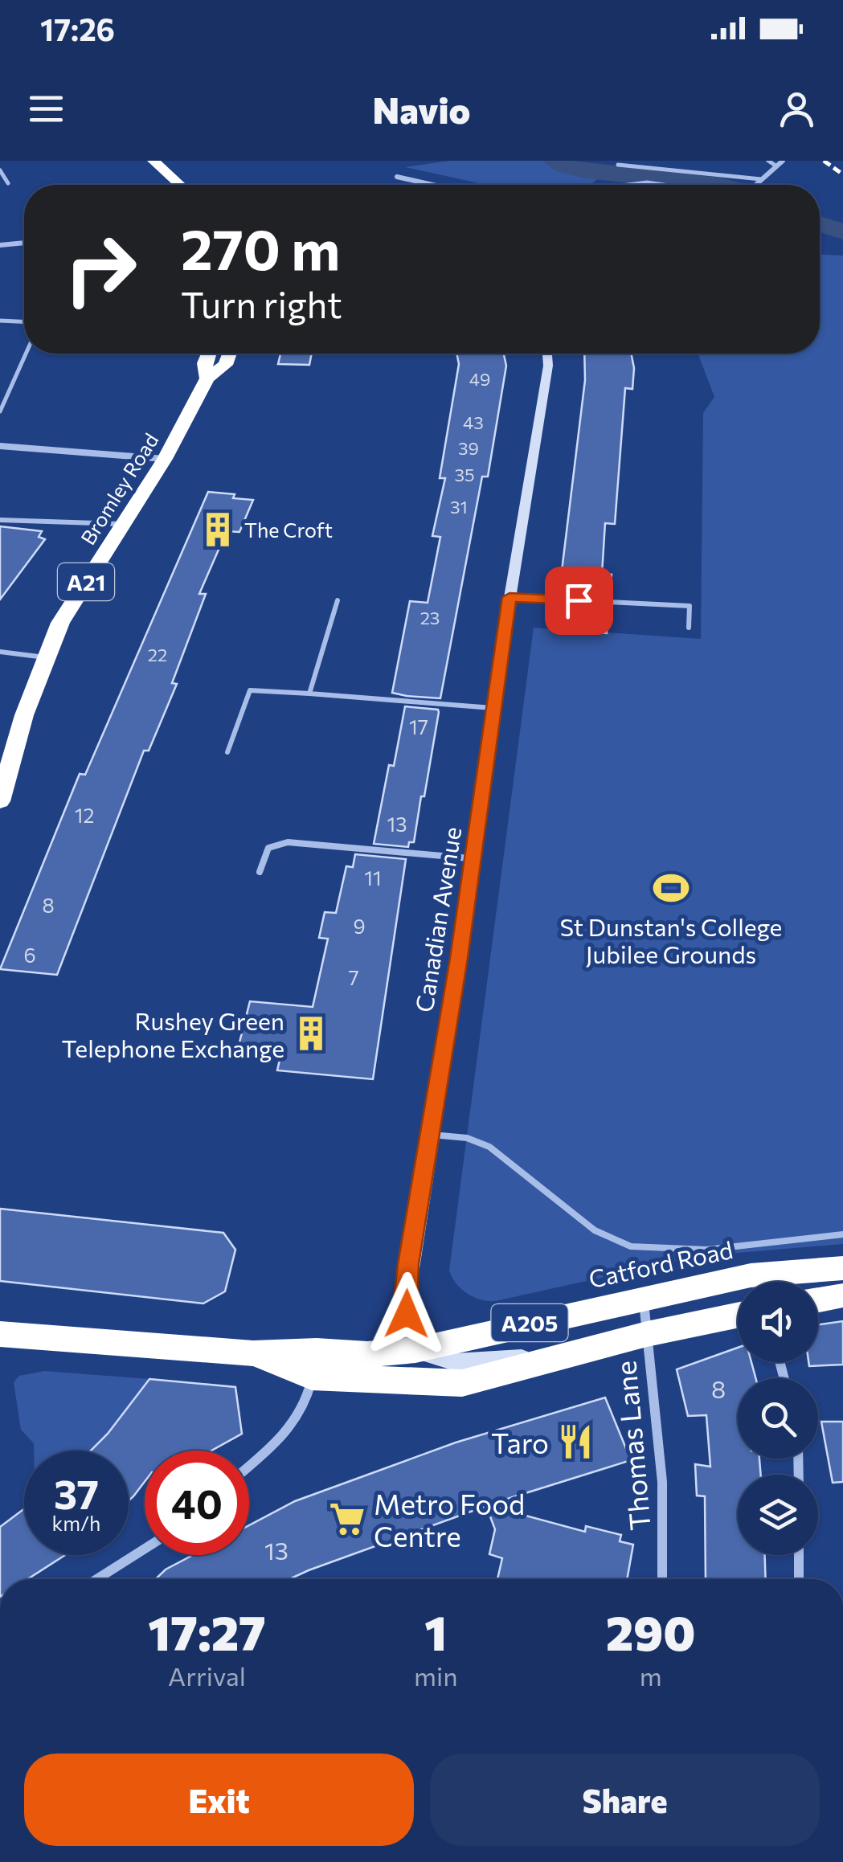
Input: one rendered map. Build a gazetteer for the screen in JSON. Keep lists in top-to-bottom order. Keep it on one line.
{"streets":{"highway":["Bromley Road","A21","Catford Road","A205"],"street":["Canadian Avenue","Thomas Lane"]},"crossings":[["Canadian Avenue","Catford Road"],["Catford Road","Thomas Lane"]],"places":{"building":["The Croft","Rushey Green Telephone Exchange"],"sports":["St Dunstan's College Jubilee Grounds"],"restaurant":["Taro"],"supermarket":["Metro Food Centre"]},"house_numbers":["49","43","39","35","31","23","22","17","12","13","11","8","9","6","7","8","13"],"page":{"status":"17:26","header":"Navio","turn":["270 m","Turn right"],"speed":"37 km/h","limit":"40","eta":["17:27","Arrival","1","min","290","m"],"buttons":["Exit","Share"]}}
